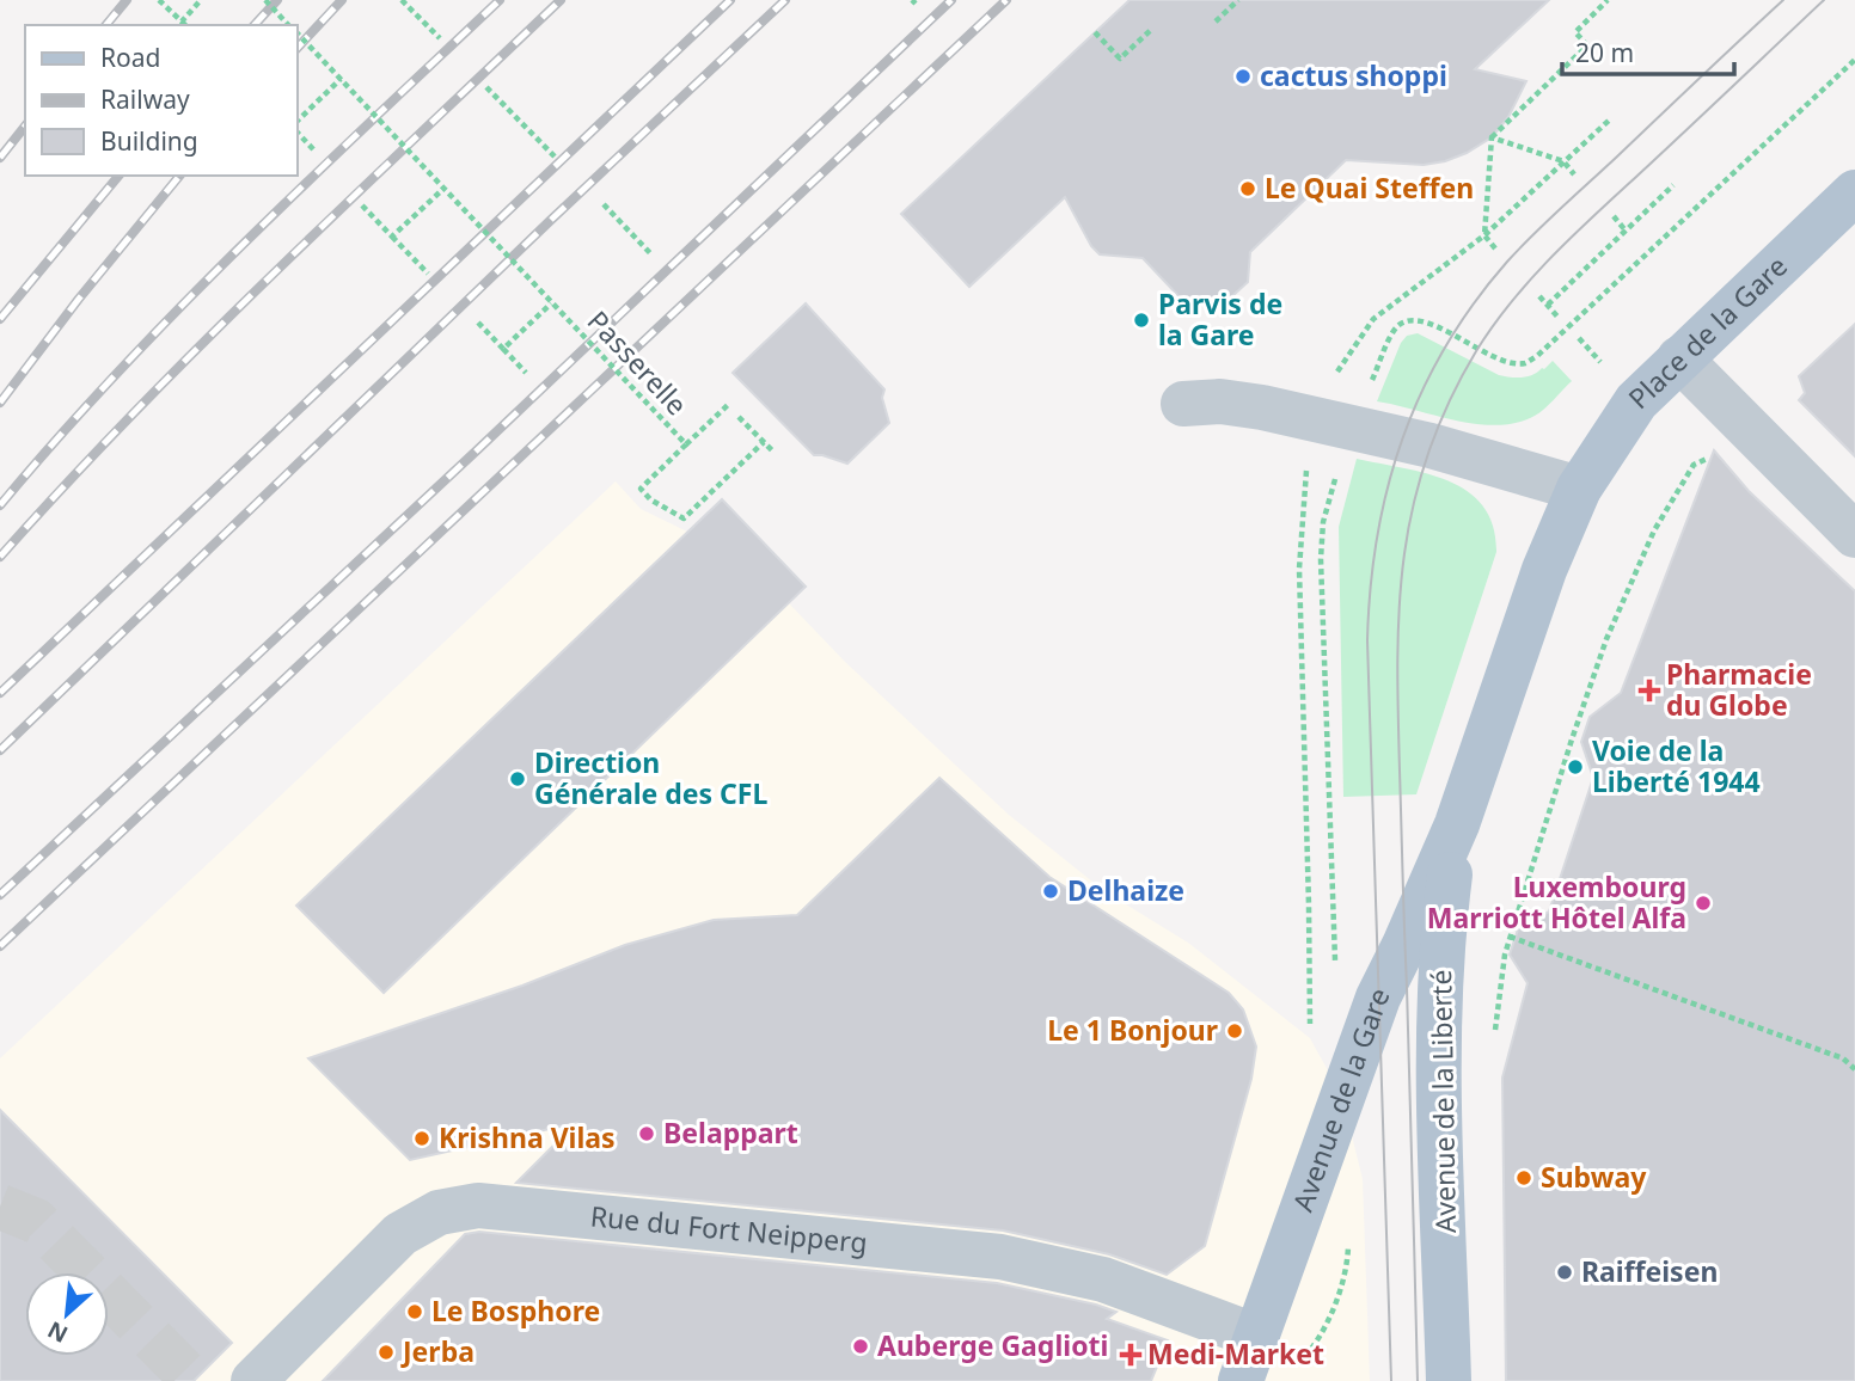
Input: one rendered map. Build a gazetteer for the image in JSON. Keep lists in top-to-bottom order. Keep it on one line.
{"streets":{"main road":["Place de la Gare","Avenue de la Gare","Avenue de la Liberté"],"street":["Rue du Fort Neipperg"],"path":["Passerelle"]},"crossings":[["Place de la Gare","Avenue de la Gare"],["Place de la Gare","Avenue de la Liberté"],["Avenue de la Gare","Avenue de la Liberté"],["Avenue de la Gare","Rue du Fort Neipperg"]],"places":{"other":["cactus shoppi","Le Quai Steffen","Parvis de la Gare","Voie de la Liberté 1944","Direction Générale des CFL","Delhaize","Luxembourg Marriott Hôtel Alfa","Le 1 Bonjour","Belappart","Krishna Vilas","Subway","Raiffeisen","Le Bosphore","Auberge Gaglioti","Jerba"],"health":["Pharmacie du Globe","Medi-Market"]},"legend":["Road","Railway","Building"],"scale_bar":"20 m","north":"bottom left"}
